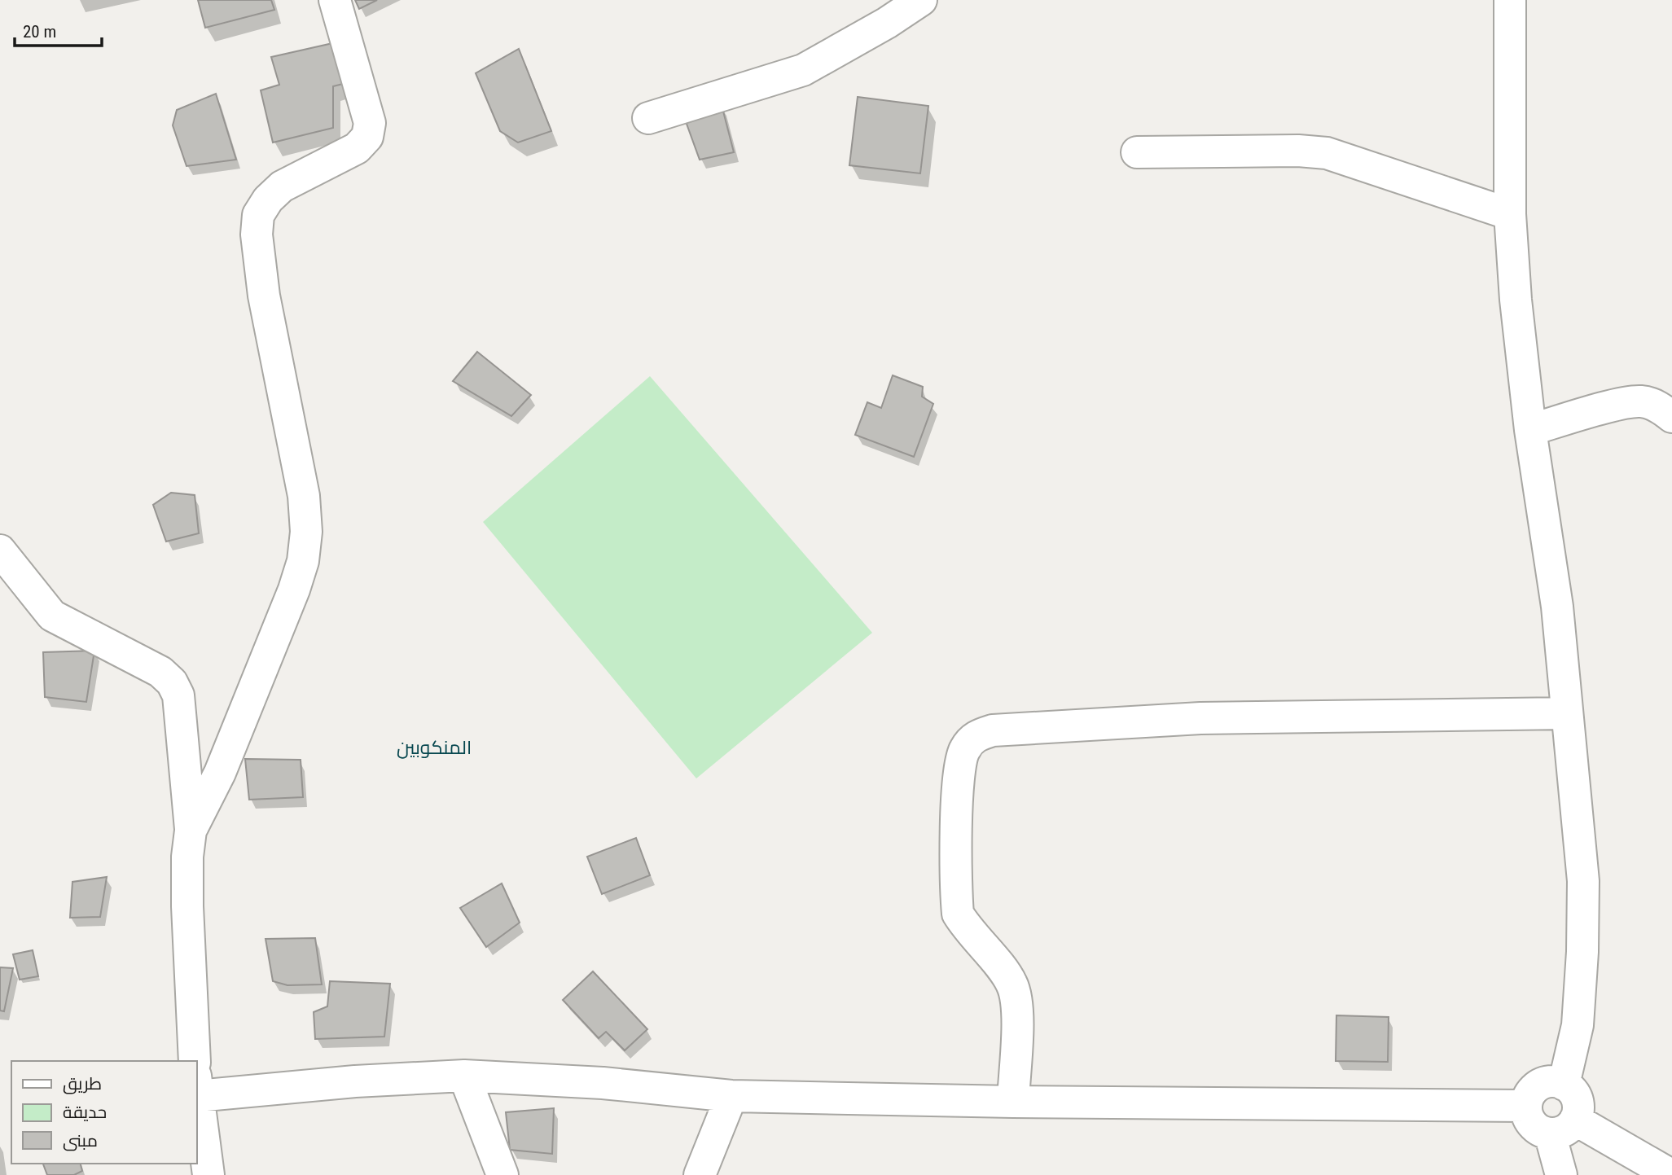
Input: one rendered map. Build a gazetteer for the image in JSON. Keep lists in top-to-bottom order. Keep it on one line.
{"districts":["المنكوبين"],"legend":["طريق","حديقة","مبنى"],"scale_bar":"20 m"}
